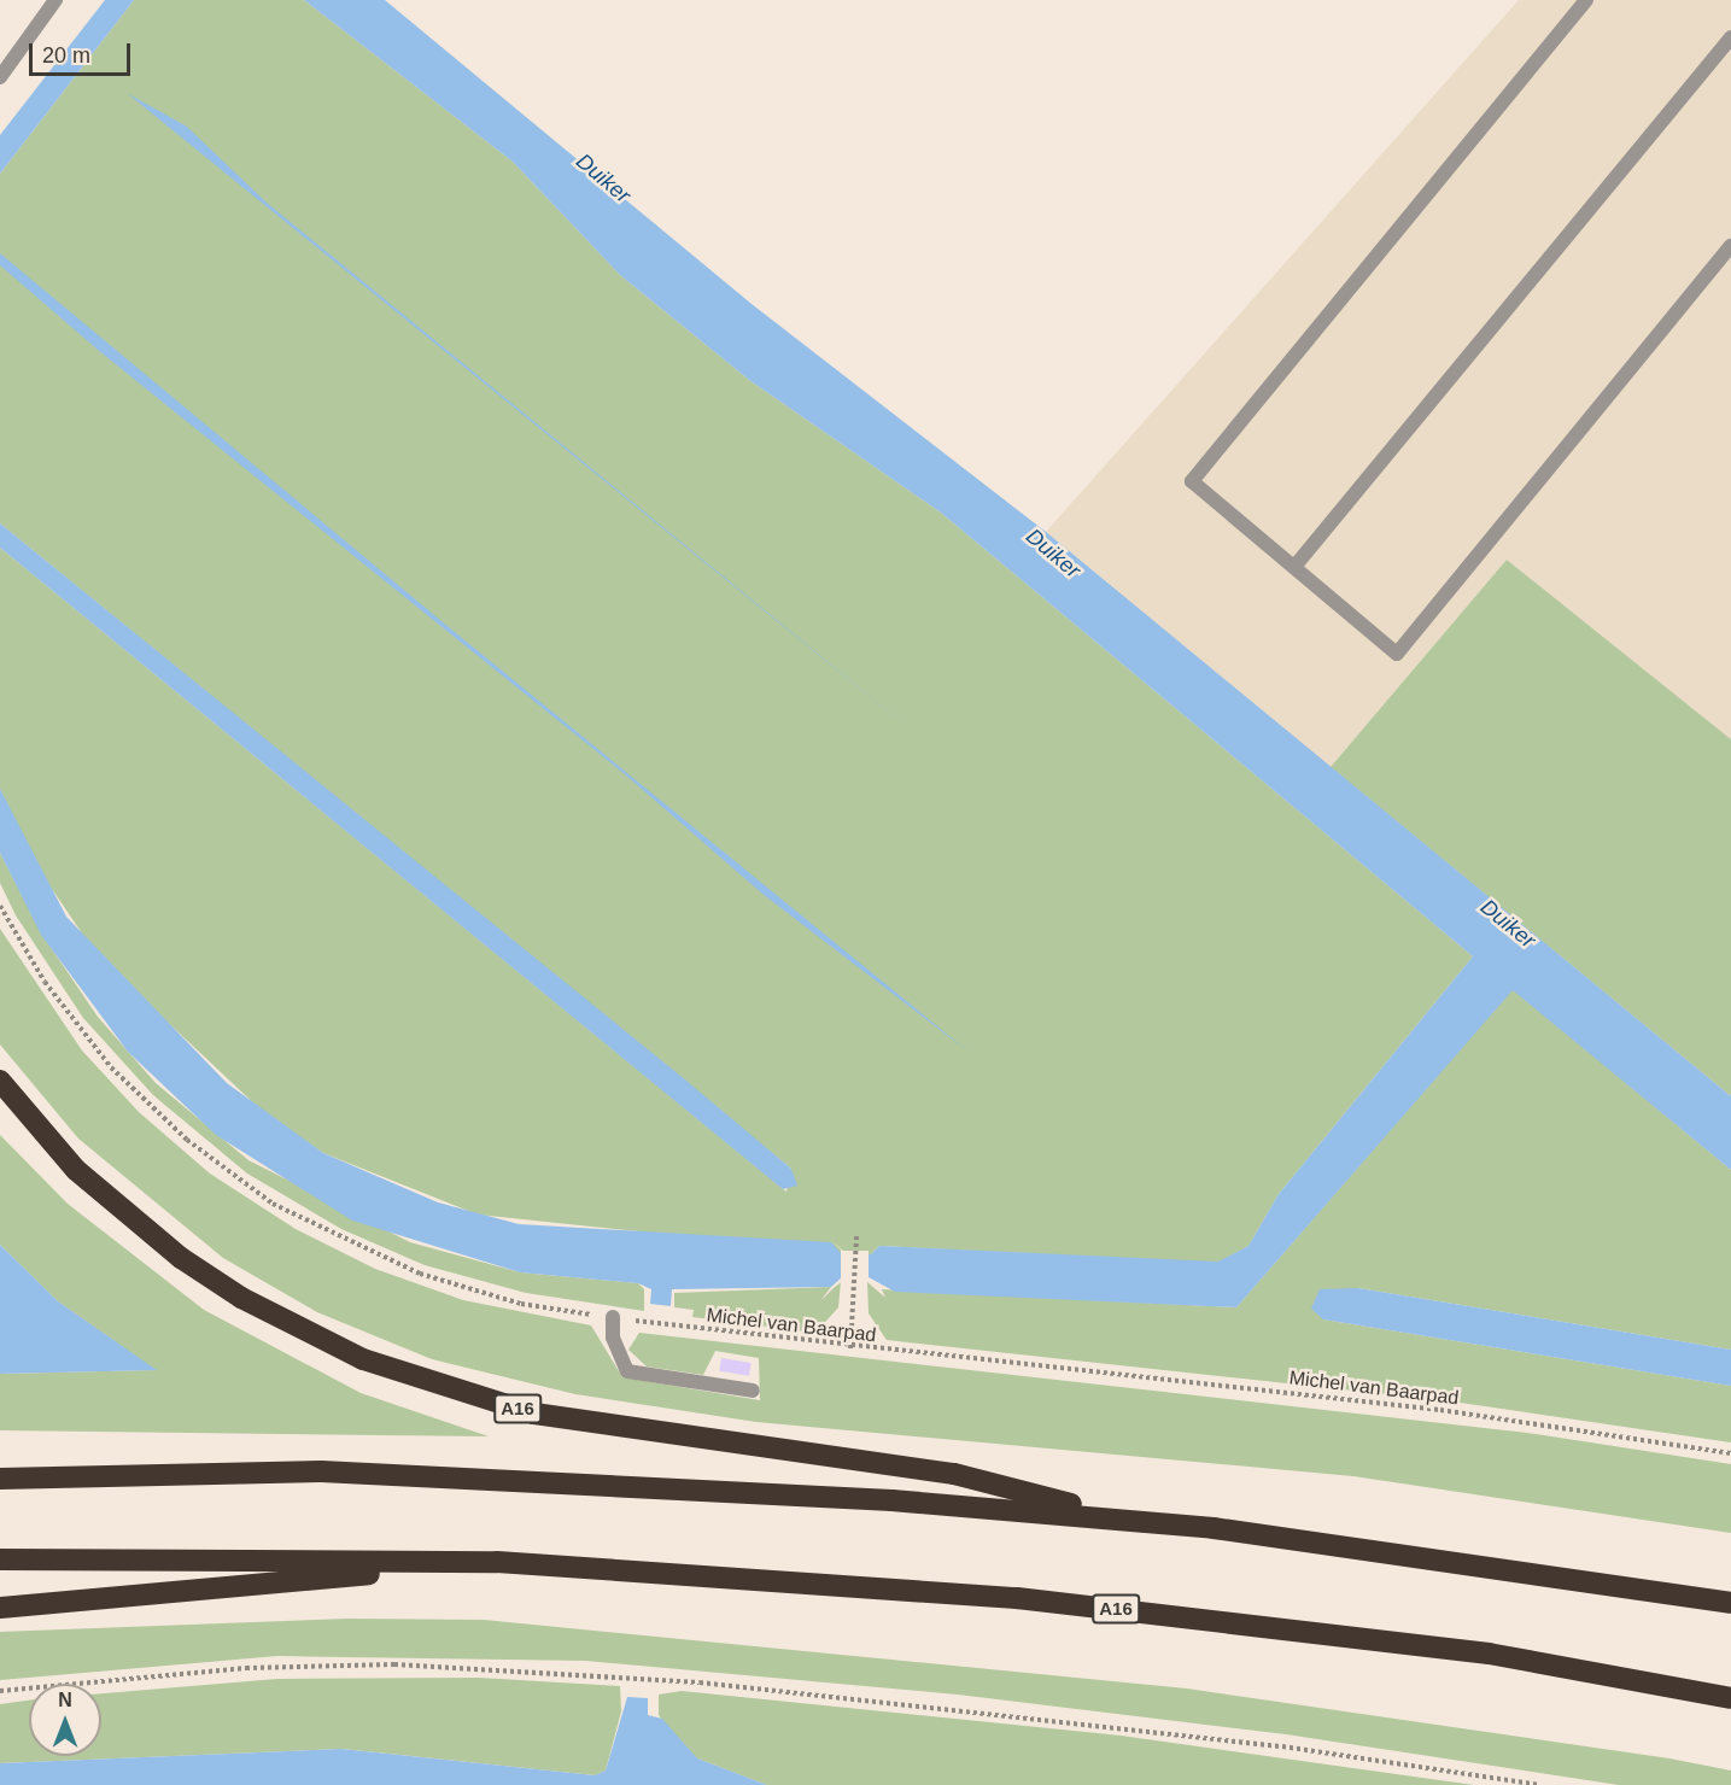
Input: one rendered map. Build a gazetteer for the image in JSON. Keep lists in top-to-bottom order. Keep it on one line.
{"streets":{"highway":["A16"],"path":["Michel van Baarpad"]},"water":["Duiker"],"scale_bar":"20 m","north":"top"}
